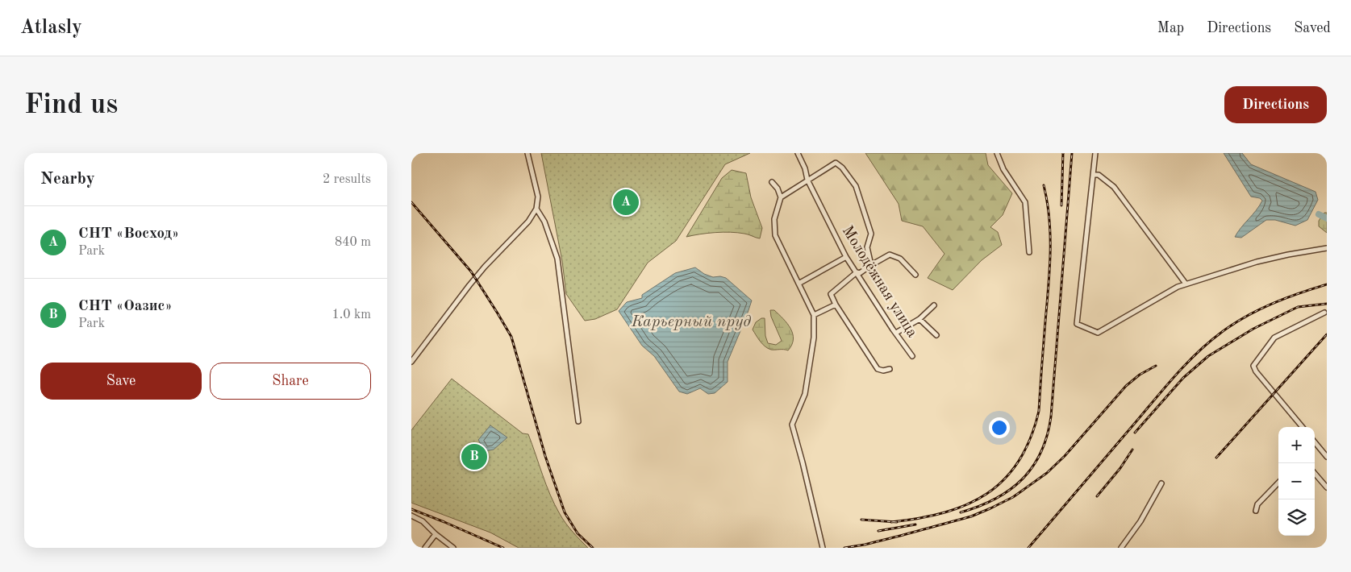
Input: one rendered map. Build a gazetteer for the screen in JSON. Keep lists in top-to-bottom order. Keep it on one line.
{"streets":{"street":["Молодёжная улица"]},"water":["Карьерный пруд"],"page":{"header":"Atlasly","nav":["Map","Directions","Saved"],"buttons":["Directions",["Save","Share"]],"title":"Find us","heading":["Nearby","2 results"],"pins":["A","B"],"list":[{"mark":"A","name":"СНТ «Восход»","note":"Park","value":"840 m"},{"mark":"B","name":"СНТ «Оазис»","note":"Park","value":"1.0 km"}],"map_buttons":["+","−"]}}
